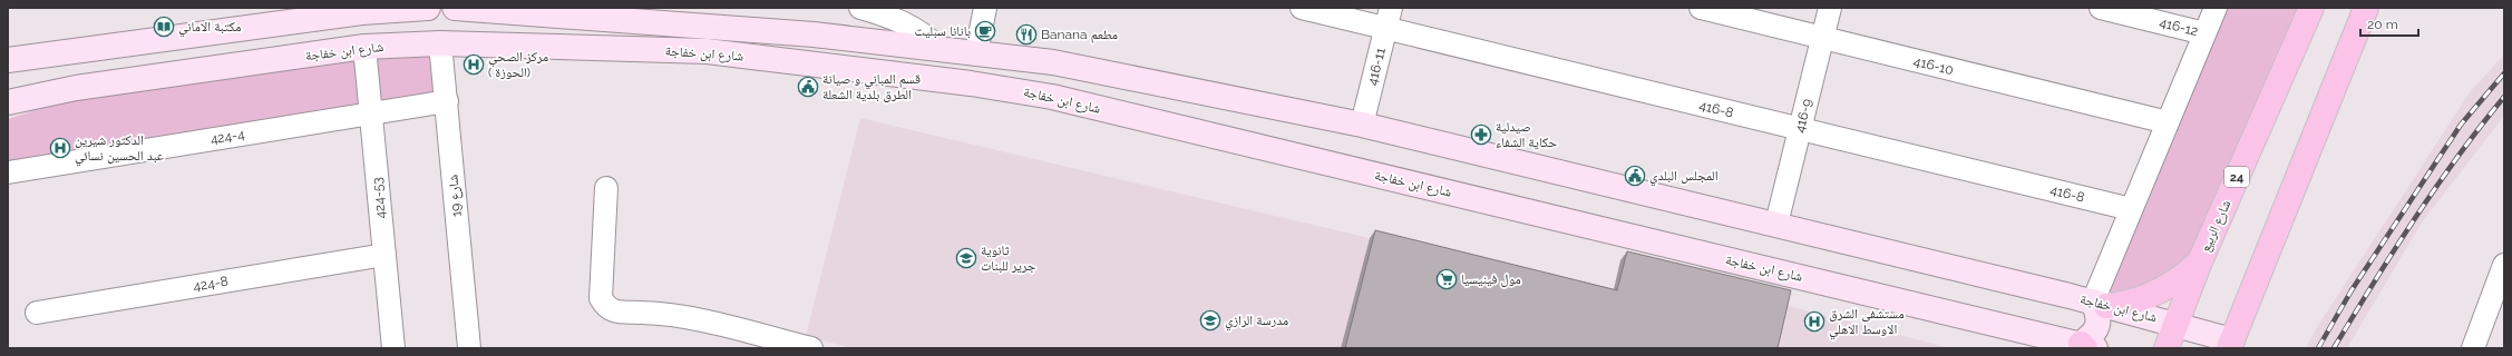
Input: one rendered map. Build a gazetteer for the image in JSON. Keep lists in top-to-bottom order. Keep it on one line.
{"streets":{"main road":["24","شارع الربيع"],"street":["416-12","شارع ابن خفاجة","416-10","416-11","416-8","416-9","424-4","شارع 19","424-53","424-8"]},"crossings":[["شارع ابن خفاجة","416-11"],["شارع ابن خفاجة","416-9"],["شارع ابن خفاجة","شارع 19"],["شارع ابن خفاجة","424-53"],["شارع ابن خفاجة","شارع الربيع"],["416-10","416-9"],["416-11","416-8"],["416-8","416-9"],["424-4","شارع 19"],["424-4","424-53"],["424-53","424-8"]],"places":{"library":["مكتبة الاماني"],"cafe":["بانانا سبليت"],"restaurant":["Banana مطعم"],"hospital":["مركز الصحي ( الحوزة)","الدكتور شيرين عبد الحسين نسائي","مستشفى الشرق الاوسط الاهلي"],"public building":["قسم المباني و صيانة الطرق بلدية الشعلة","المجلس البلدي"],"pharmacy":["صيدلية حكاية الشفاء"],"school or university":["ثانوية جرير للبنات","مدرسة الرازي"],"supermarket":["مول فينيسيا"]},"scale_bar":"20 m"}
